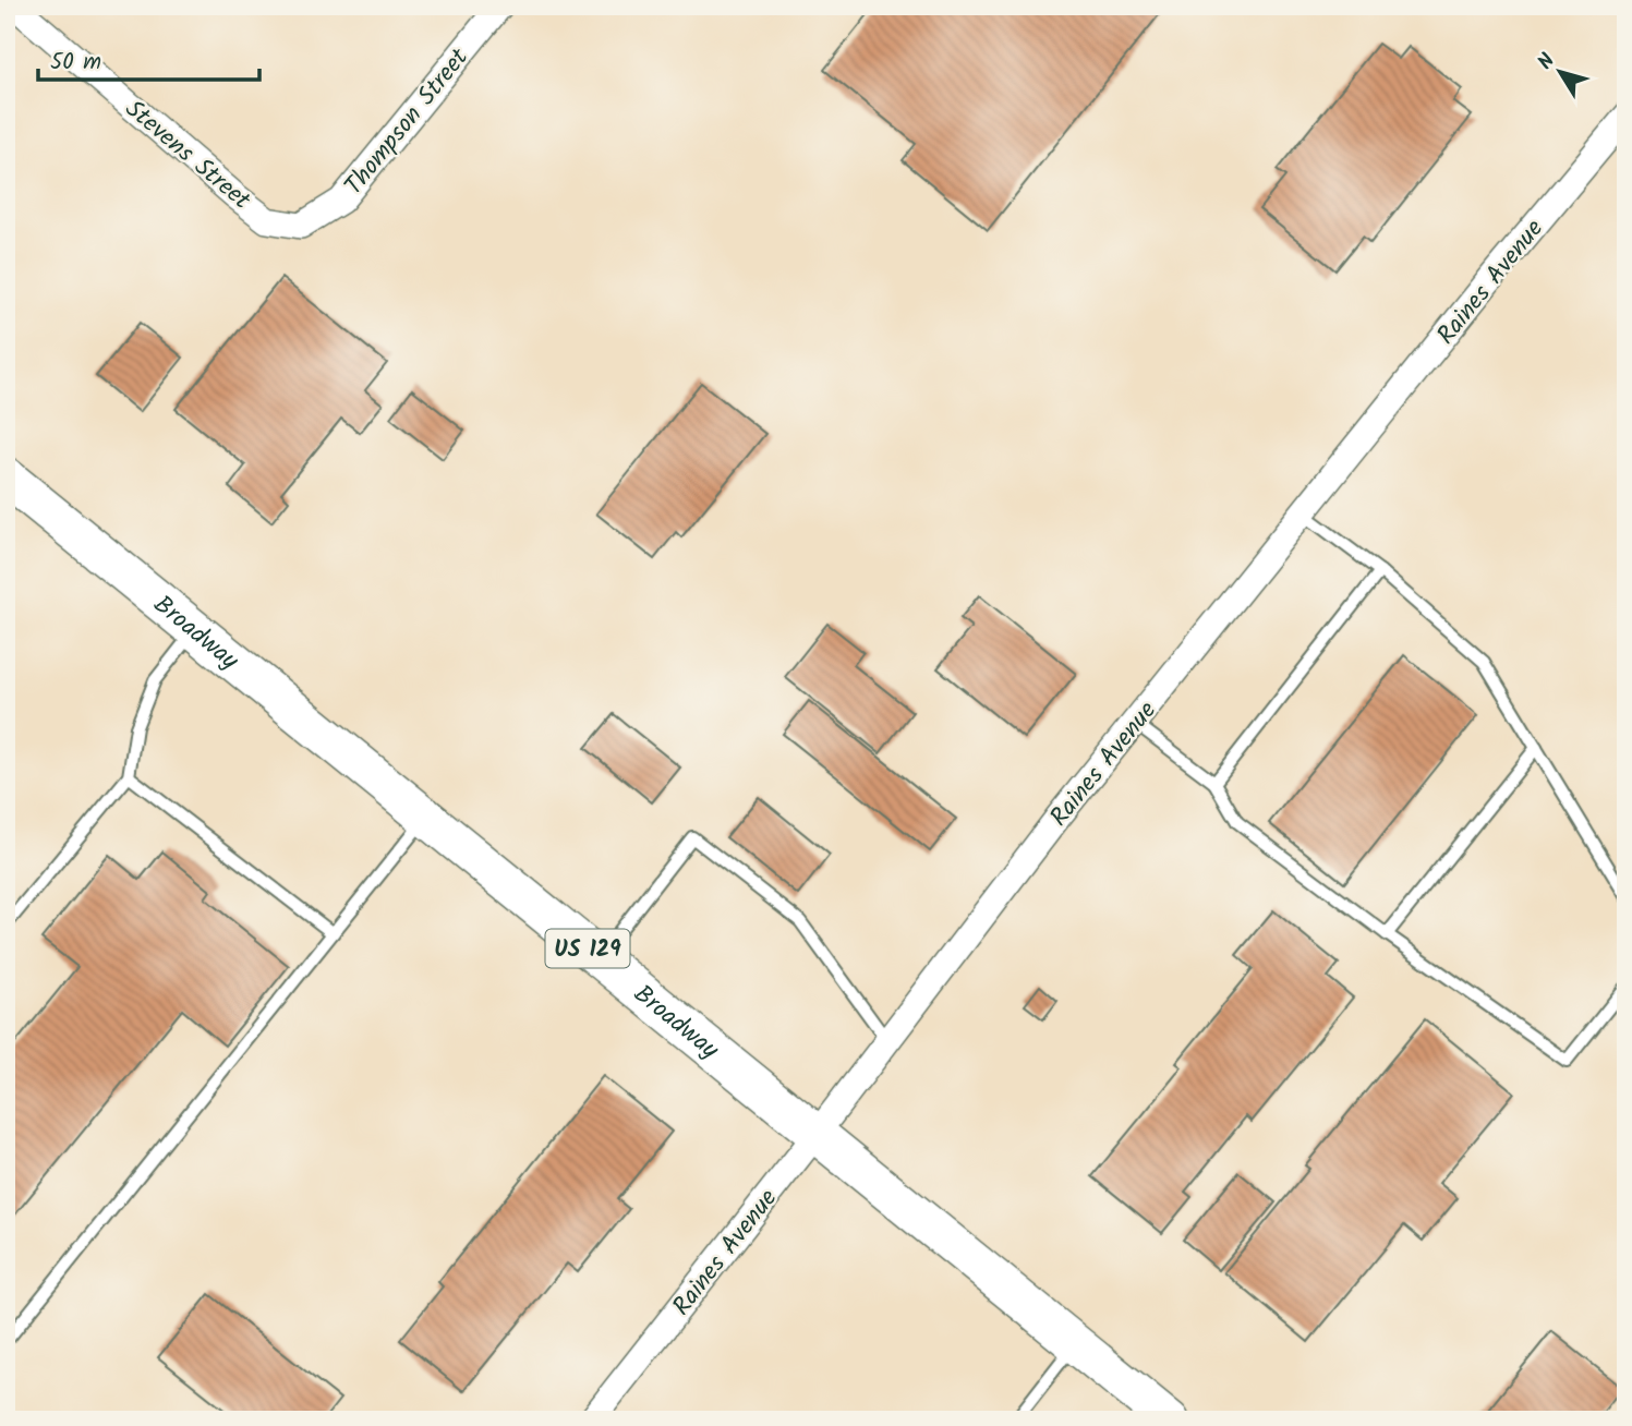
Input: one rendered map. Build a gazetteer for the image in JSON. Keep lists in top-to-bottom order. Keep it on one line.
{"streets":{"main road":["Broadway","US 129"],"street":["Thompson Street","Stevens Street","Raines Avenue"]},"crossings":[["Thompson Street","Stevens Street"],["Raines Avenue","Broadway"]],"scale_bar":"50 m","north":"top left"}
